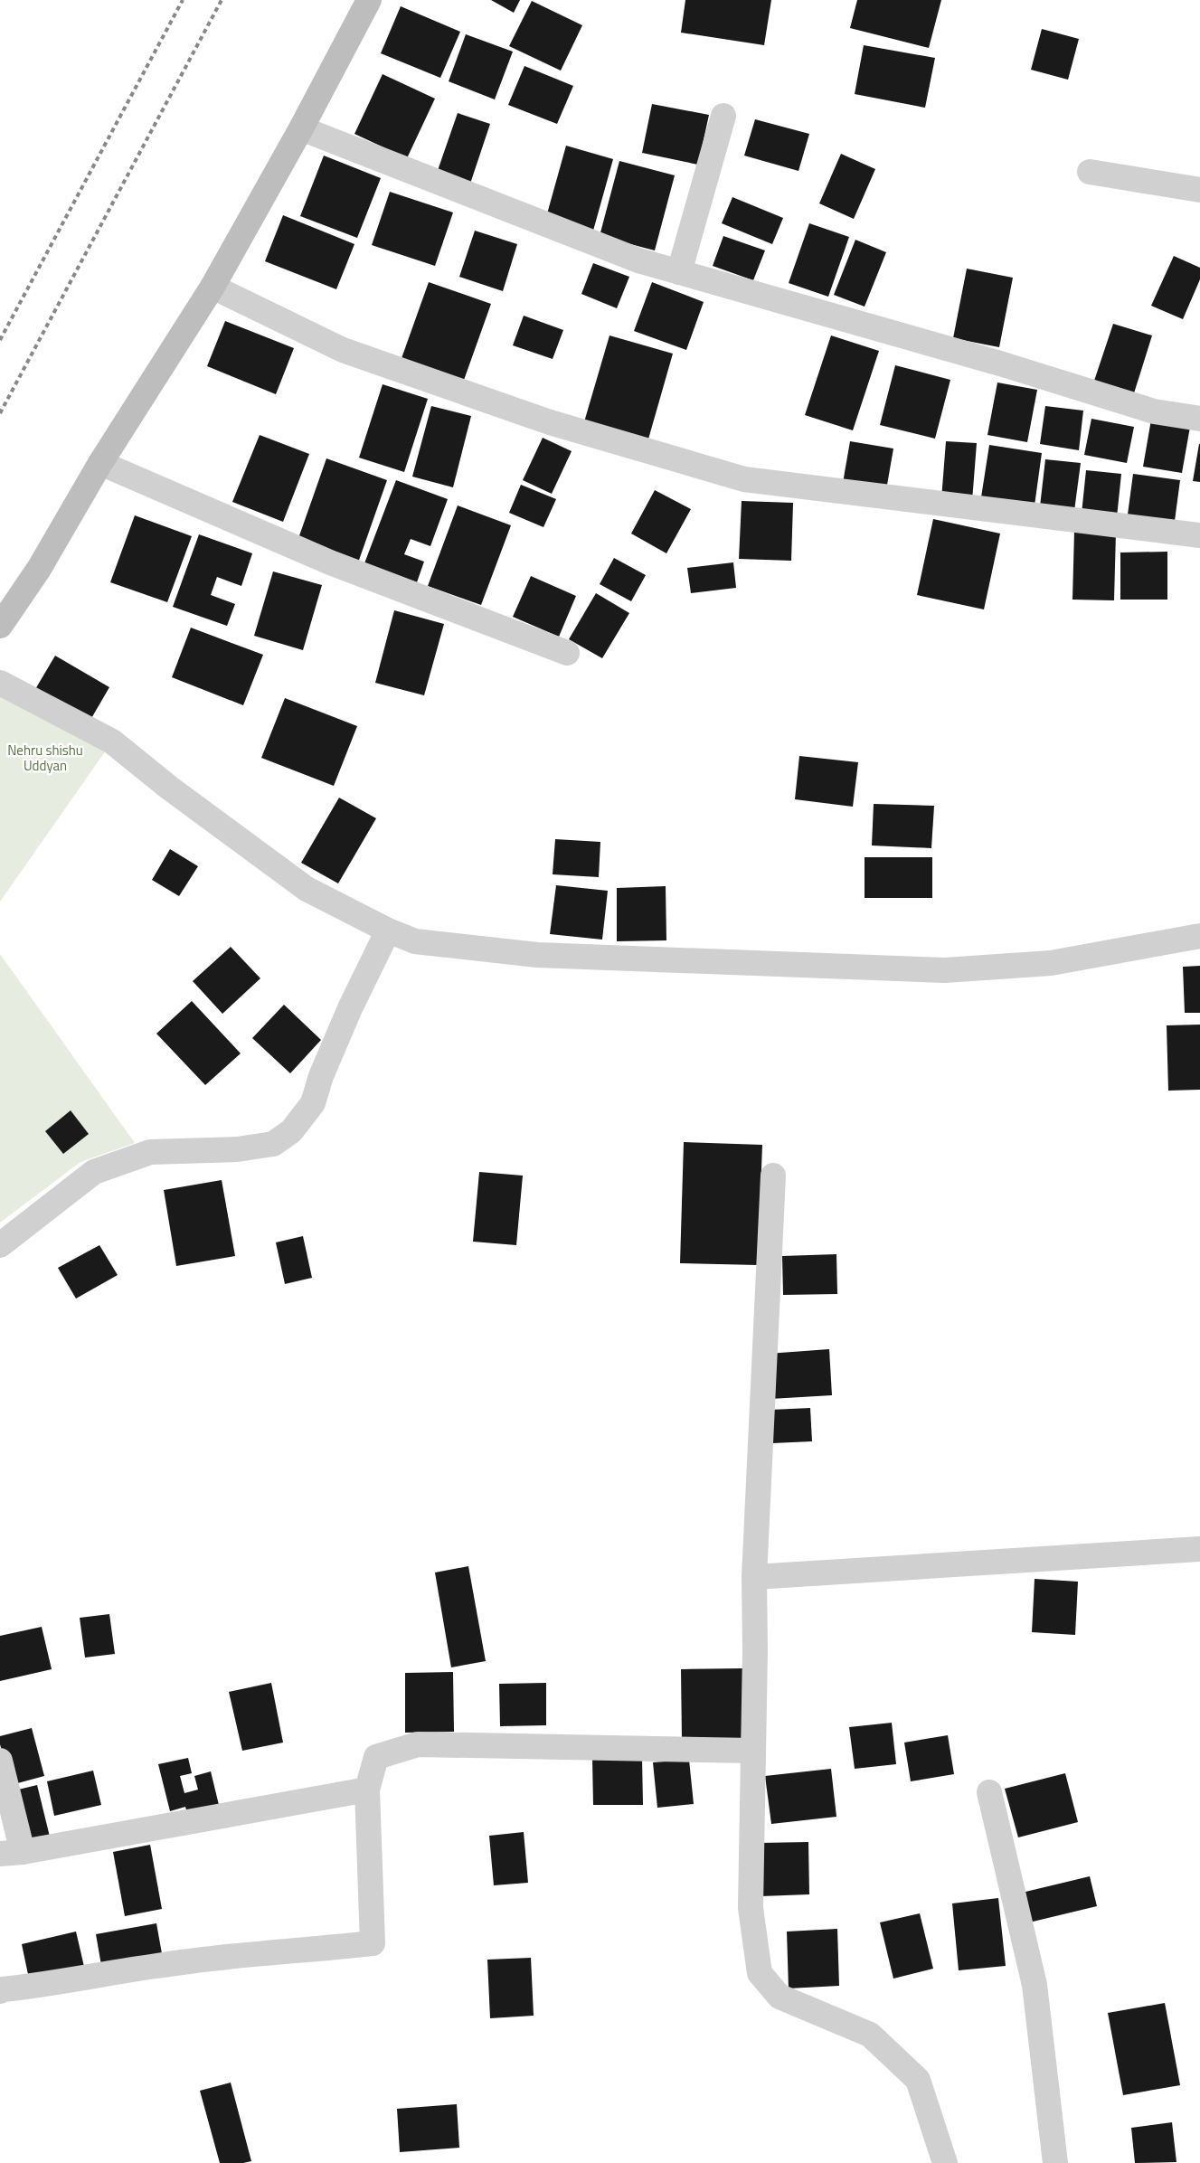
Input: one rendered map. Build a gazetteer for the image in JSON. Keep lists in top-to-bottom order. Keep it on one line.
{"parks":["Nehru shishu Uddyan"]}
